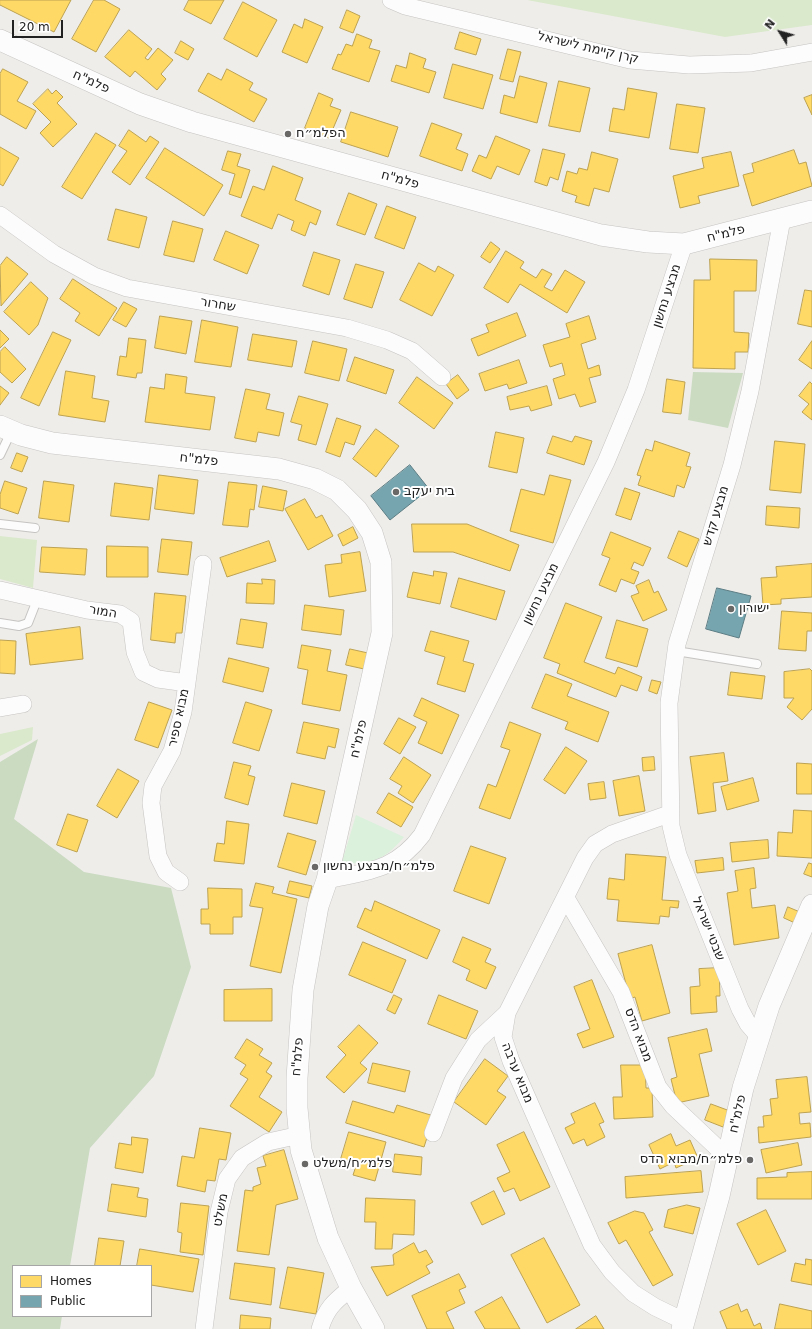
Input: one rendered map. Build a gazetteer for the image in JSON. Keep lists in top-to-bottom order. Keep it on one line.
{"streets":{"street":["קרן קיימת לישראל","פלמ\"ח","מבצע נחשון","שחרור","מבצע קדש","המור","מבוא ספיר","שבטי ישראל","מבוא הדס","מבוא ערבה","משלט"]},"crossings":[["פלמ\"ח","מבצע נחשון"],["פלמ\"ח","מבצע קדש"],["פלמ\"ח","שבטי ישראל"],["פלמ\"ח","מבוא הדס"],["פלמ\"ח","מבוא ערבה"],["פלמ\"ח","משלט"],["מבצע קדש","שבטי ישראל"],["מבצע קדש","מבוא ערבה"],["המור","מבוא ספיר"],["שבטי ישראל","מבוא ערבה"],["מבוא הדס","מבוא ערבה"]],"places":["הפלמ״ח","בית יעקב","ישורון","פלמ״ח/מבצע נחשון","פלמ״ח/מבוא הדס","פלמ״ח/משלט"],"legend":["Homes","Public"],"scale_bar":"20 m","north":"top left"}
